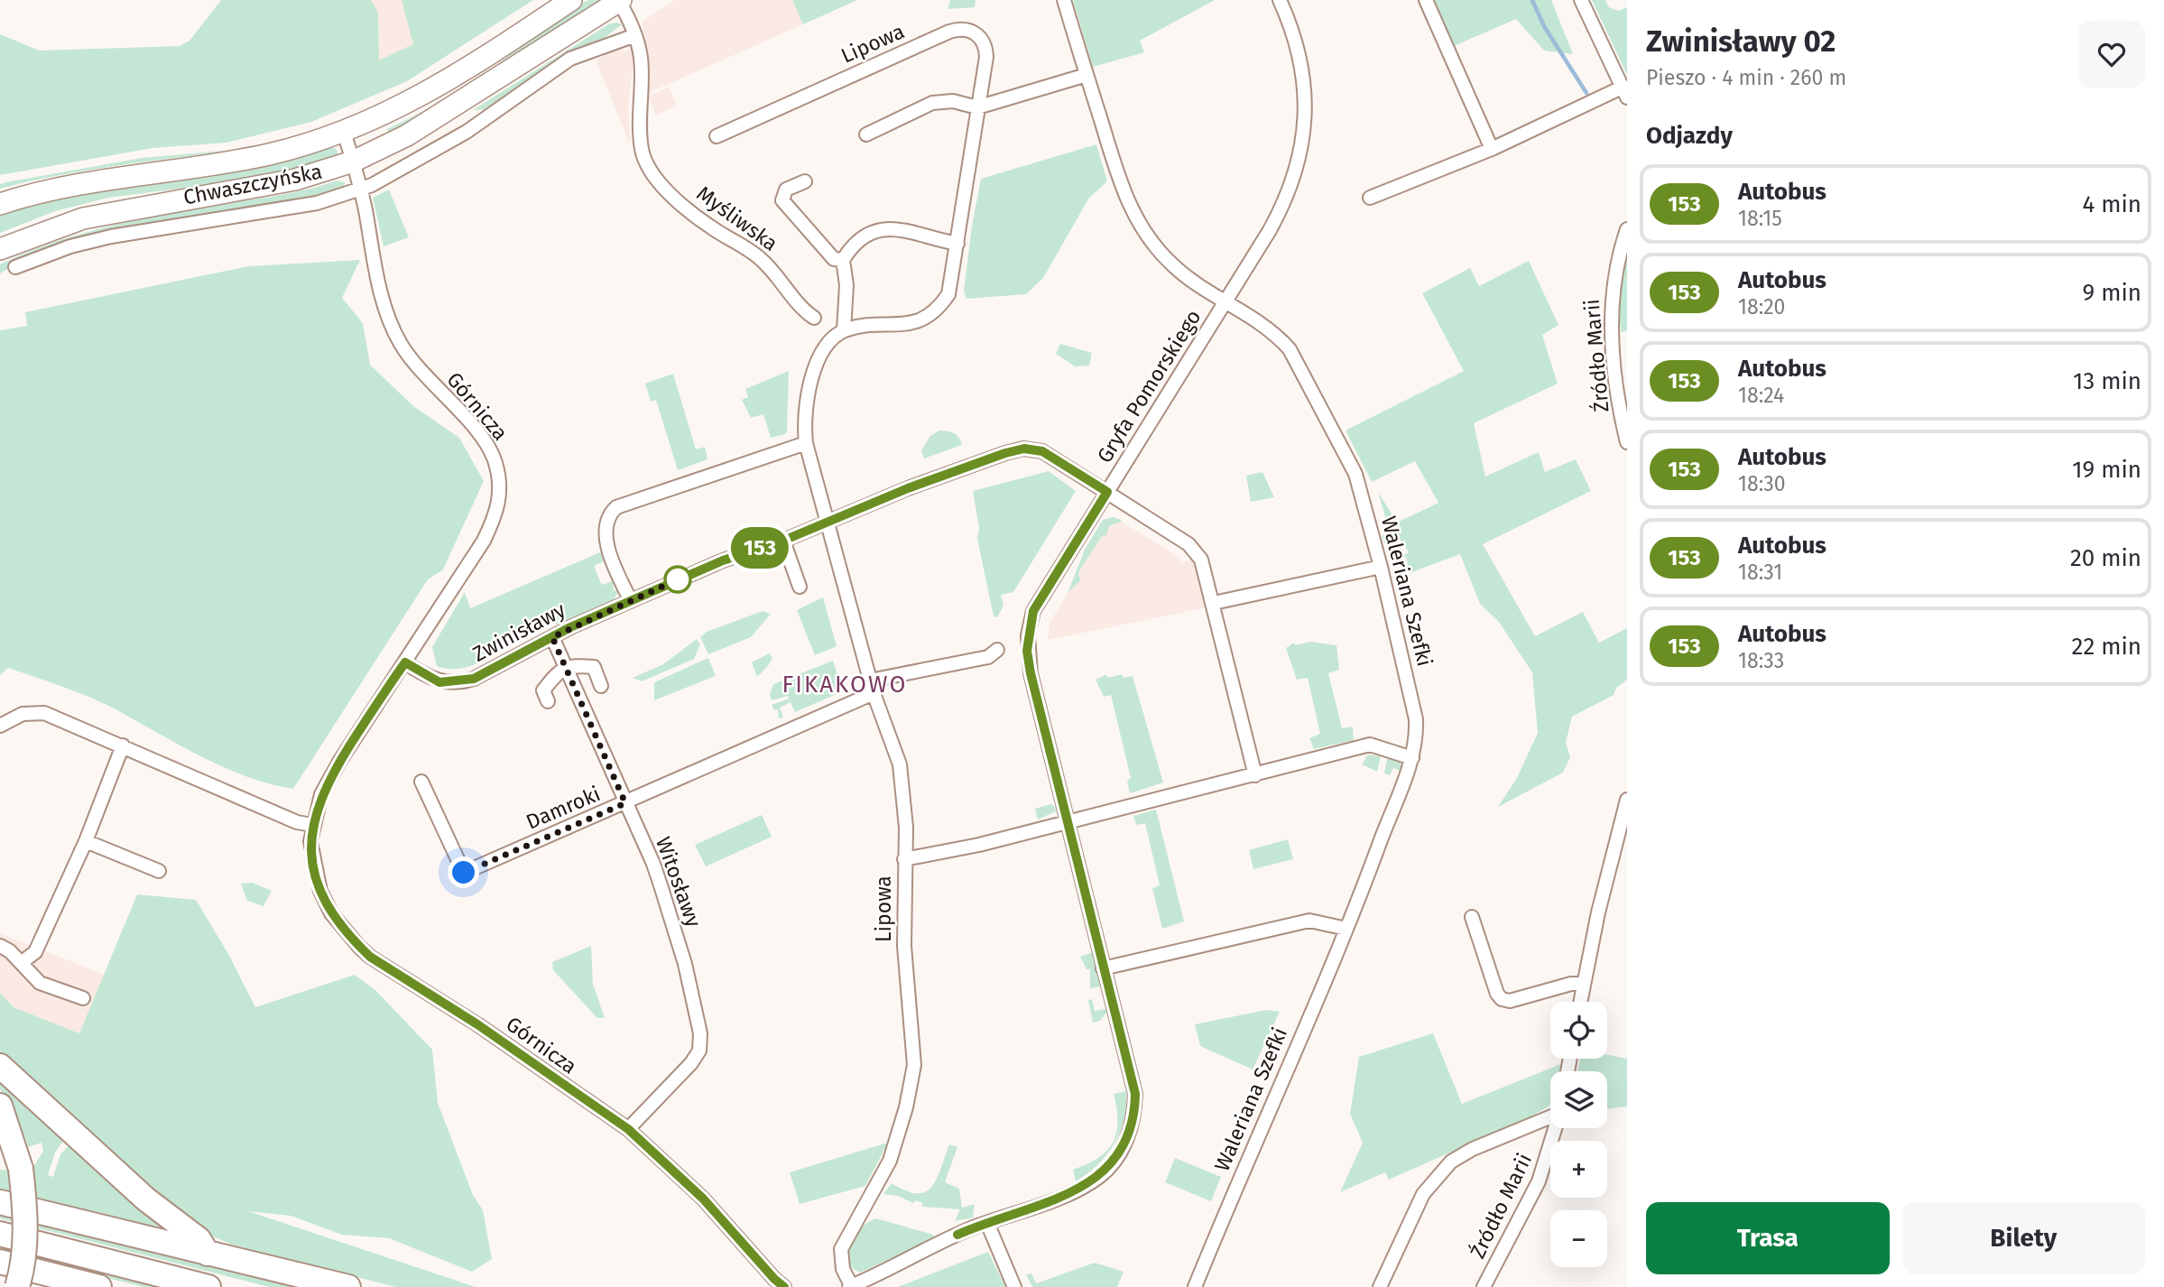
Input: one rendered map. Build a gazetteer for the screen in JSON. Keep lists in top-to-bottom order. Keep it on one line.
{"streets":{"main road":["Chwaszczyńska"],"street":["Lipowa","Myśliwska","Źródło Marii","Gryfa Pomorskiego","Górnicza","Waleriana Szefki","Zwinisławy","Damroki","Witosławy"]},"crossings":[["Lipowa","Gryfa Pomorskiego"],["Lipowa","Zwinisławy"],["Lipowa","Damroki"],["Chwaszczyńska","Myśliwska"],["Chwaszczyńska","Górnicza"],["Gryfa Pomorskiego","Waleriana Szefki"],["Gryfa Pomorskiego","Zwinisławy"],["Górnicza","Zwinisławy"],["Górnicza","Witosławy"],["Zwinisławy","Witosławy"],["Damroki","Witosławy"]],"districts":["FIKAKOWO"],"lines":["bus line 153"],"page":{"on_map":"153","heading":[["Zwinisławy 02","Pieszo · 4 min · 260 m"],"Odjazdy"],"list":[{"mark":"153","name":"Autobus","note":"18:15","value":"4 min"},{"mark":"153","name":"Autobus","note":"18:20","value":"9 min"},{"mark":"153","name":"Autobus","note":"18:24","value":"13 min"},{"mark":"153","name":"Autobus","note":"18:30","value":"19 min"},{"mark":"153","name":"Autobus","note":"18:31","value":"20 min"},{"mark":"153","name":"Autobus","note":"18:33","value":"22 min"}],"map_buttons":["+","−"],"buttons":["Trasa","Bilety"]}}
